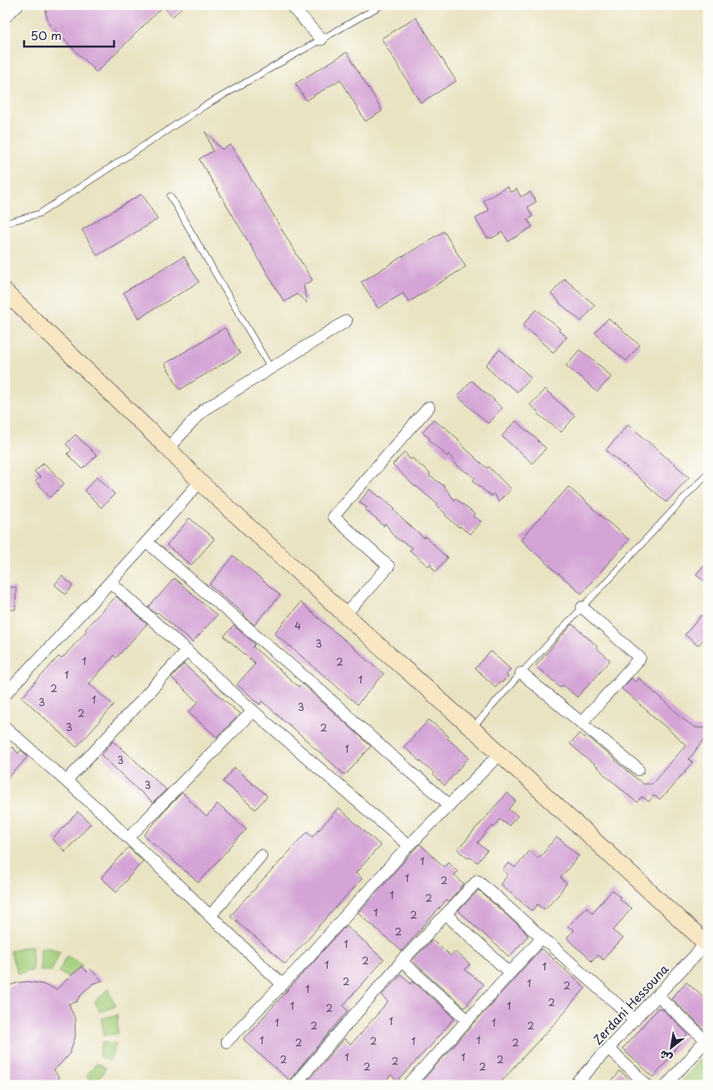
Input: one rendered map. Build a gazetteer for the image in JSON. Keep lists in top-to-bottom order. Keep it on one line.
{"streets":{"street":["Zerdani Hessouna"]},"house_numbers":["4","3","1","2","1","1","2","1","3","3","2","3","2","1","3","3","1","1","2","1","2","1","2","2","1","2","1","1","2","1","2","1","2","1","1","2","1","1","1","2","2","1","1","2","1","2","2","1","1","2","2","2","2","2"],"scale_bar":"50 m","north":"bottom left"}
